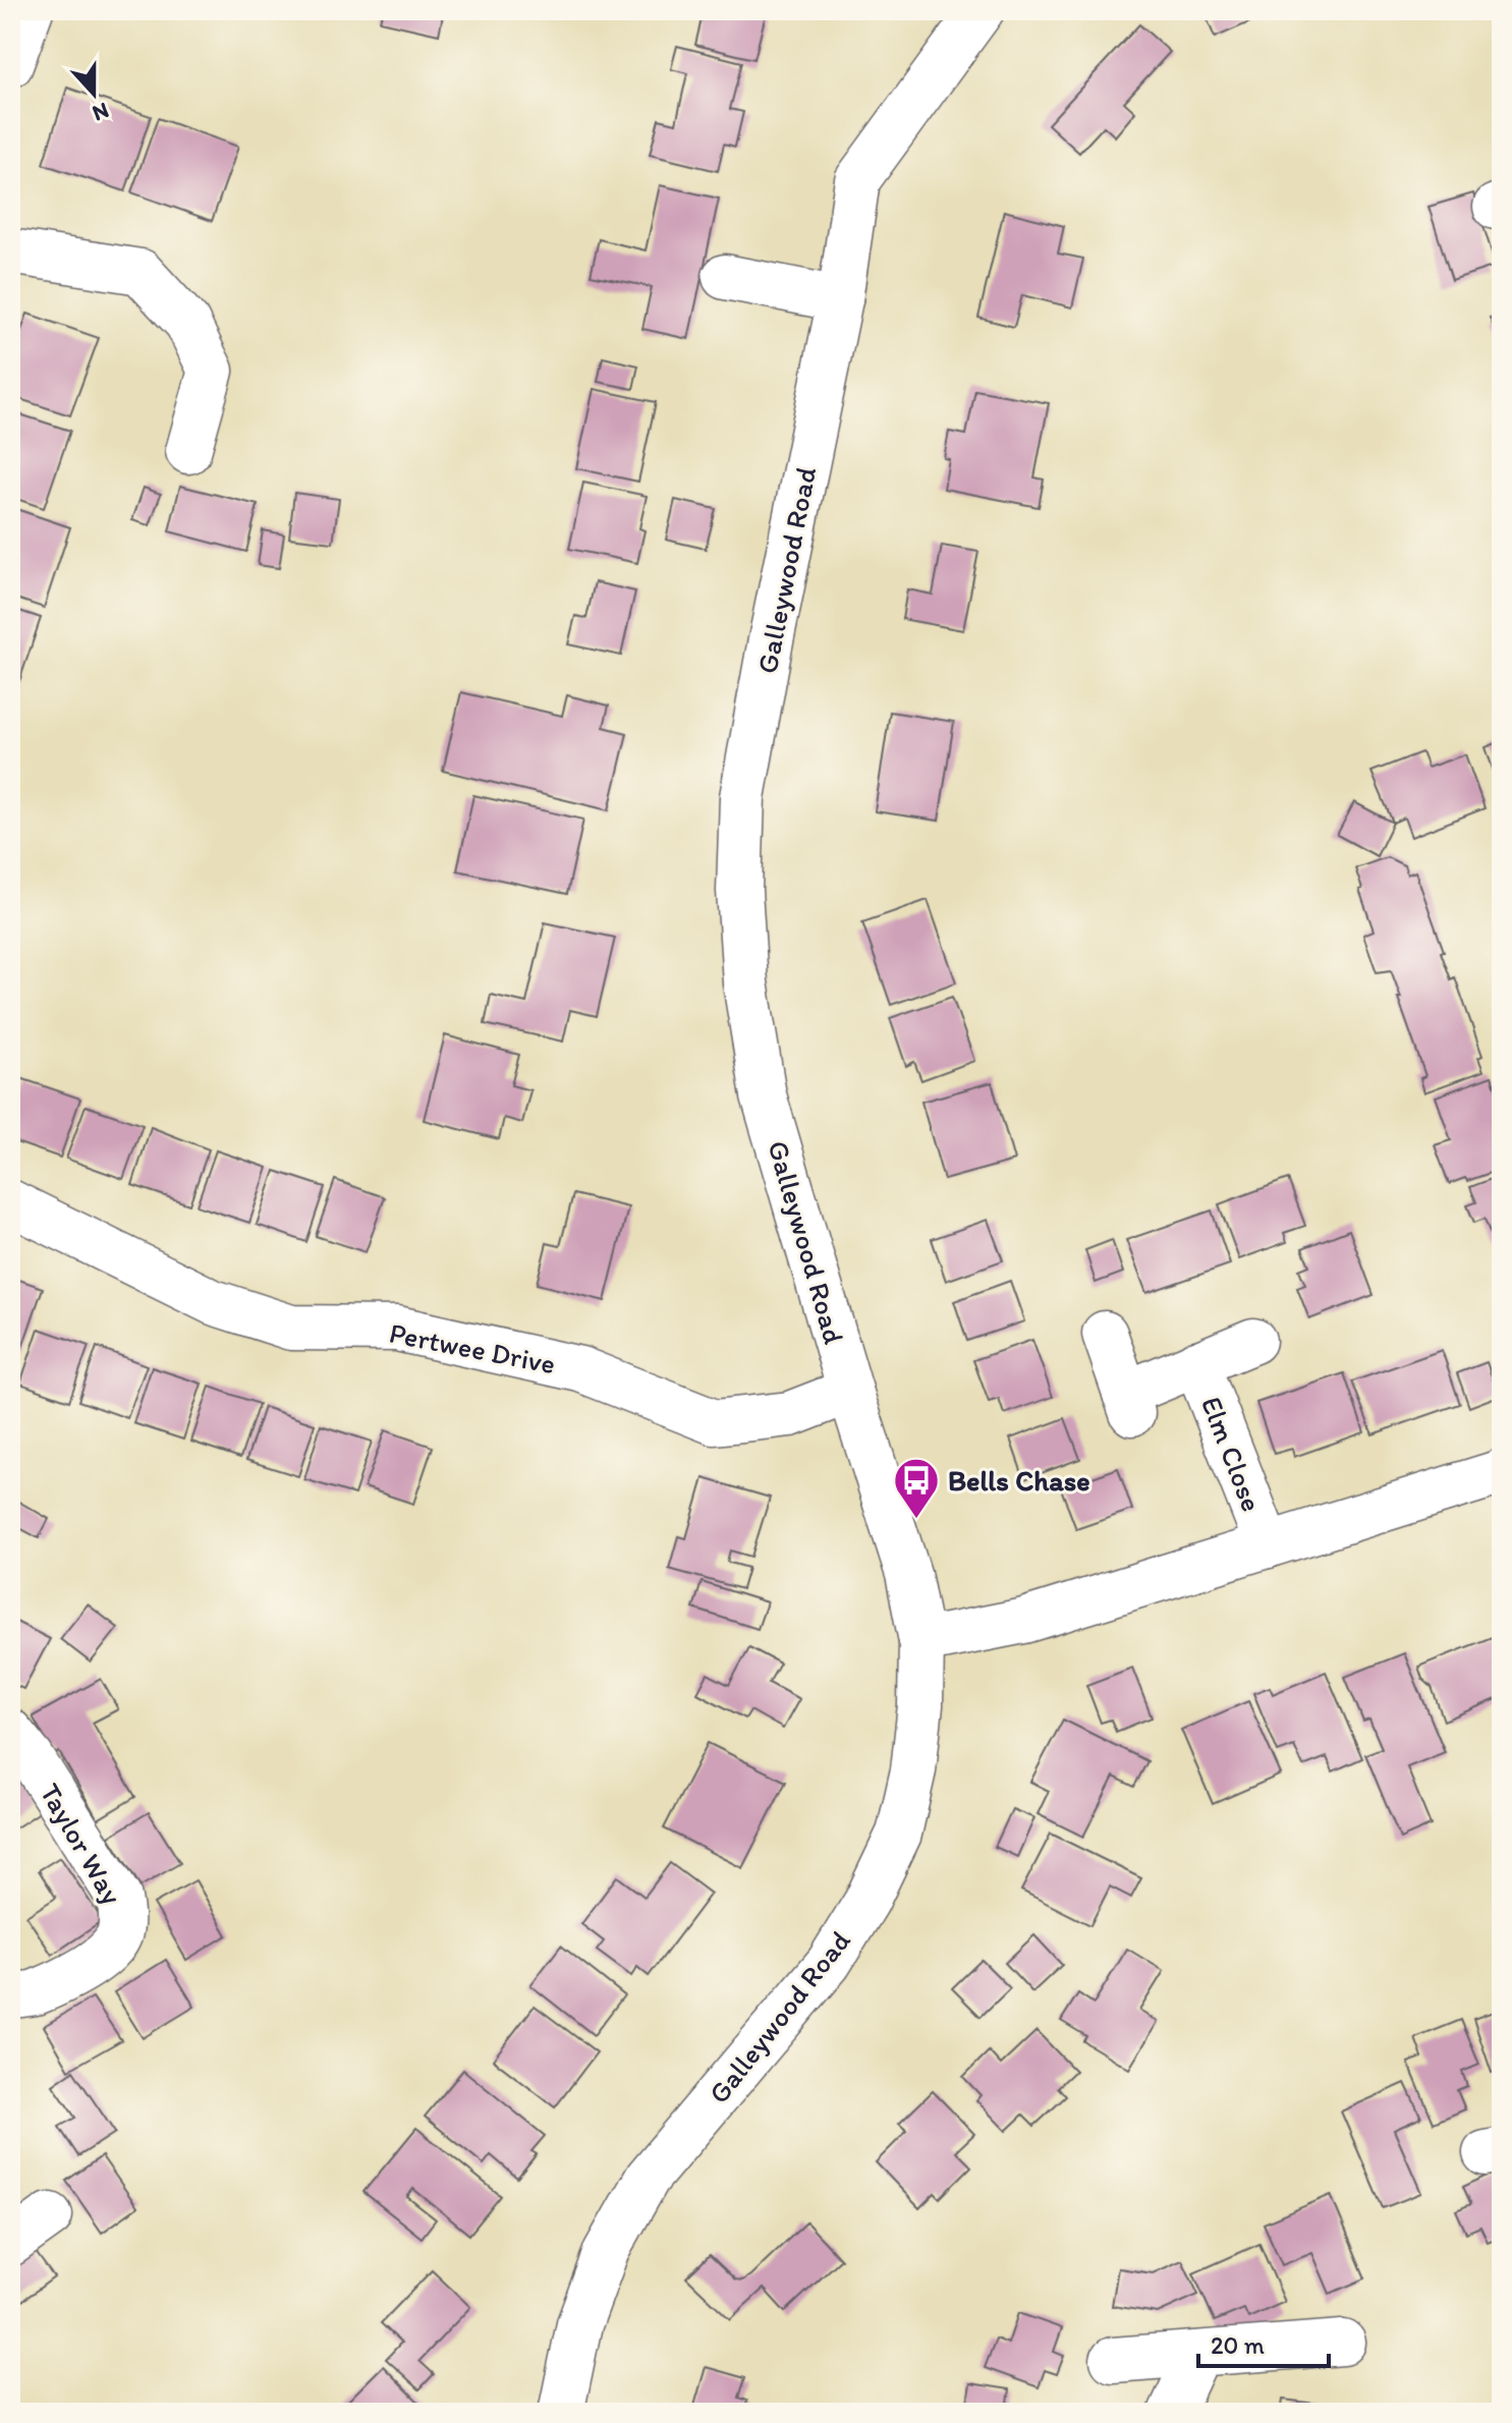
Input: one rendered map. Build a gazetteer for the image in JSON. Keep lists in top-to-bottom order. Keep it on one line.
{"streets":{"street":["Galleywood Road","Pertwee Drive","Elm Close","Taylor Way"]},"crossings":[["Galleywood Road","Pertwee Drive"]],"places":{"bus stop":["Bells Chase"]},"scale_bar":"20 m","north":"bottom"}
